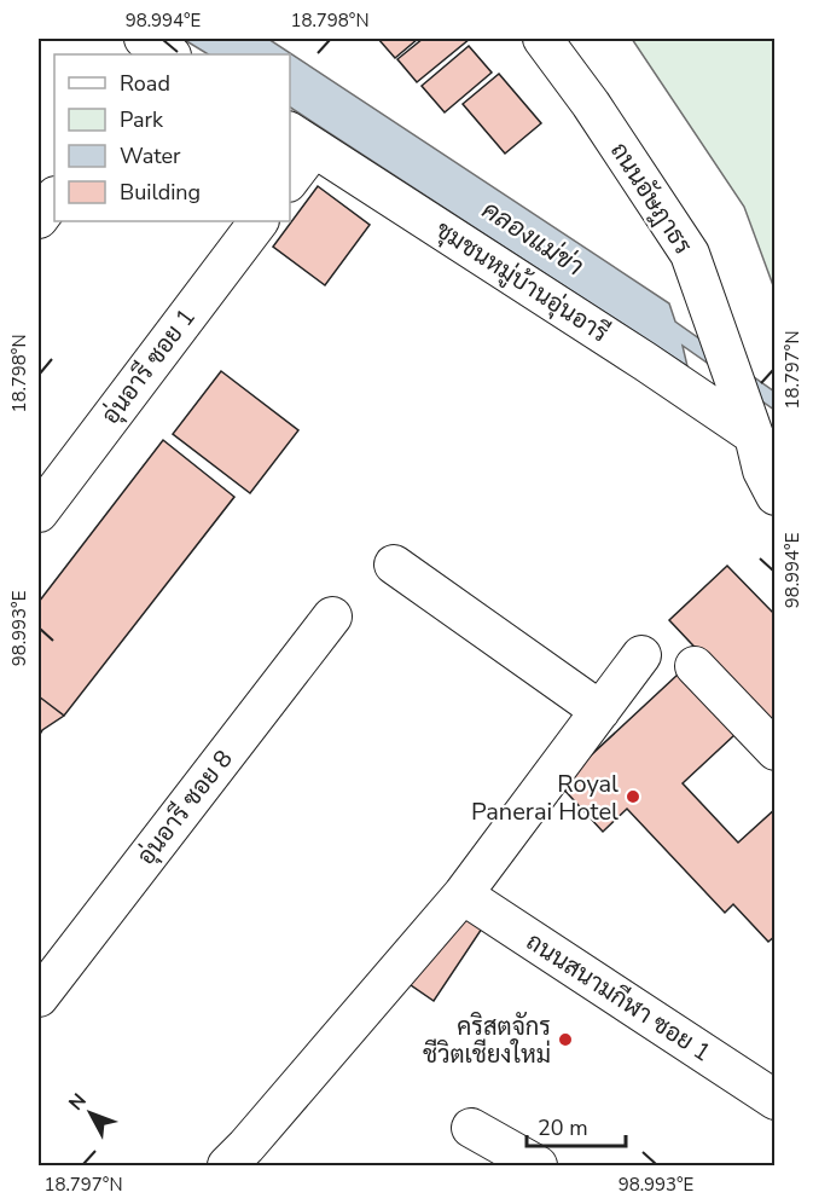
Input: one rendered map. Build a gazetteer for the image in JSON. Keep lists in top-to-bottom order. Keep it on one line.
{"streets":{"street":["ถนนอัษฎาธร","ชุมชนหมู่บ้านอุ่นอารี","อุ่นอารี ซอย 1","อุ่นอารี ซอย 8","ถนนสนามกีฬา ซอย 1"]},"crossings":[["ถนนอัษฎาธร","ชุมชนหมู่บ้านอุ่นอารี"]],"water":["คลองแม่ข่า"],"places":["Royal Panerai Hotel","คริสตจักร ชีวิตเชียงใหม่"],"legend":["Road","Park","Water","Building"],"scale_bar":"20 m","north":"top left","coordinates":["98.994°E","18.798°N","18.797°N","98.993°E"]}
